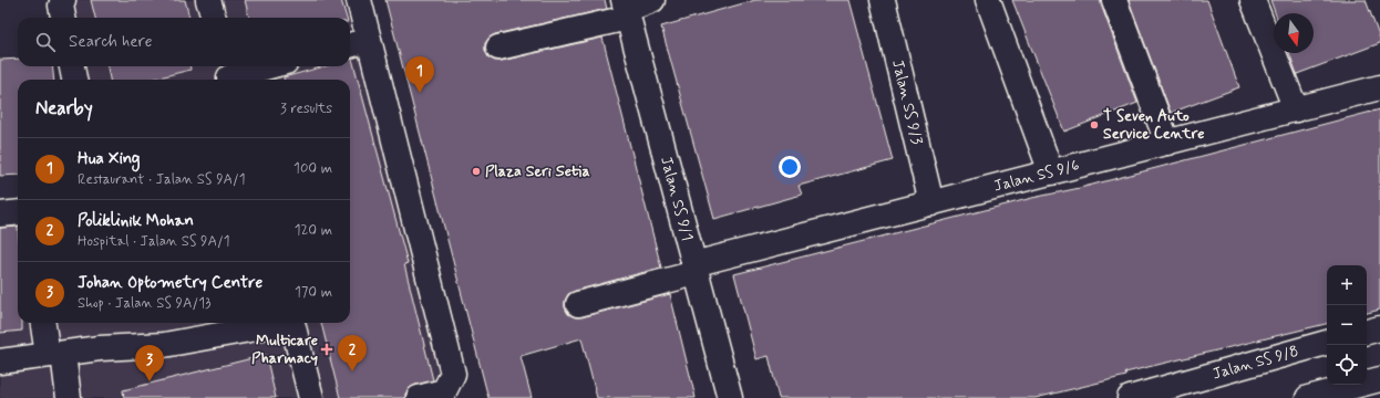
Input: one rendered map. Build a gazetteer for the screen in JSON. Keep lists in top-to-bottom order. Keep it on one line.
{"streets":{"street":["Jalan SS 9/3","Jalan SS 9/6","Jalan SS 9/1","Jalan SS 9/8"]},"crossings":[["Jalan SS 9/3","Jalan SS 9/6"],["Jalan SS 9/6","Jalan SS 9/1"]],"places":{"other":["T Seven Auto Service Centre","Plaza Seri Setia"],"health":["Multicare Pharmacy"]},"north":"bottom","page":{"search":"Search here","pins":["1","2","3"],"heading":["Nearby","3 results"],"list":[{"mark":"1","name":"Hua Xing","note":"Restaurant · Jalan SS 9A/1","value":"100 m"},{"mark":"2","name":"Poliklinik Mohan","note":"Hospital · Jalan SS 9A/1","value":"120 m"},{"mark":"3","name":"Johan Optometry Centre","note":"Shop · Jalan SS 9A/13","value":"170 m"}],"map_buttons":["+","−"]}}
